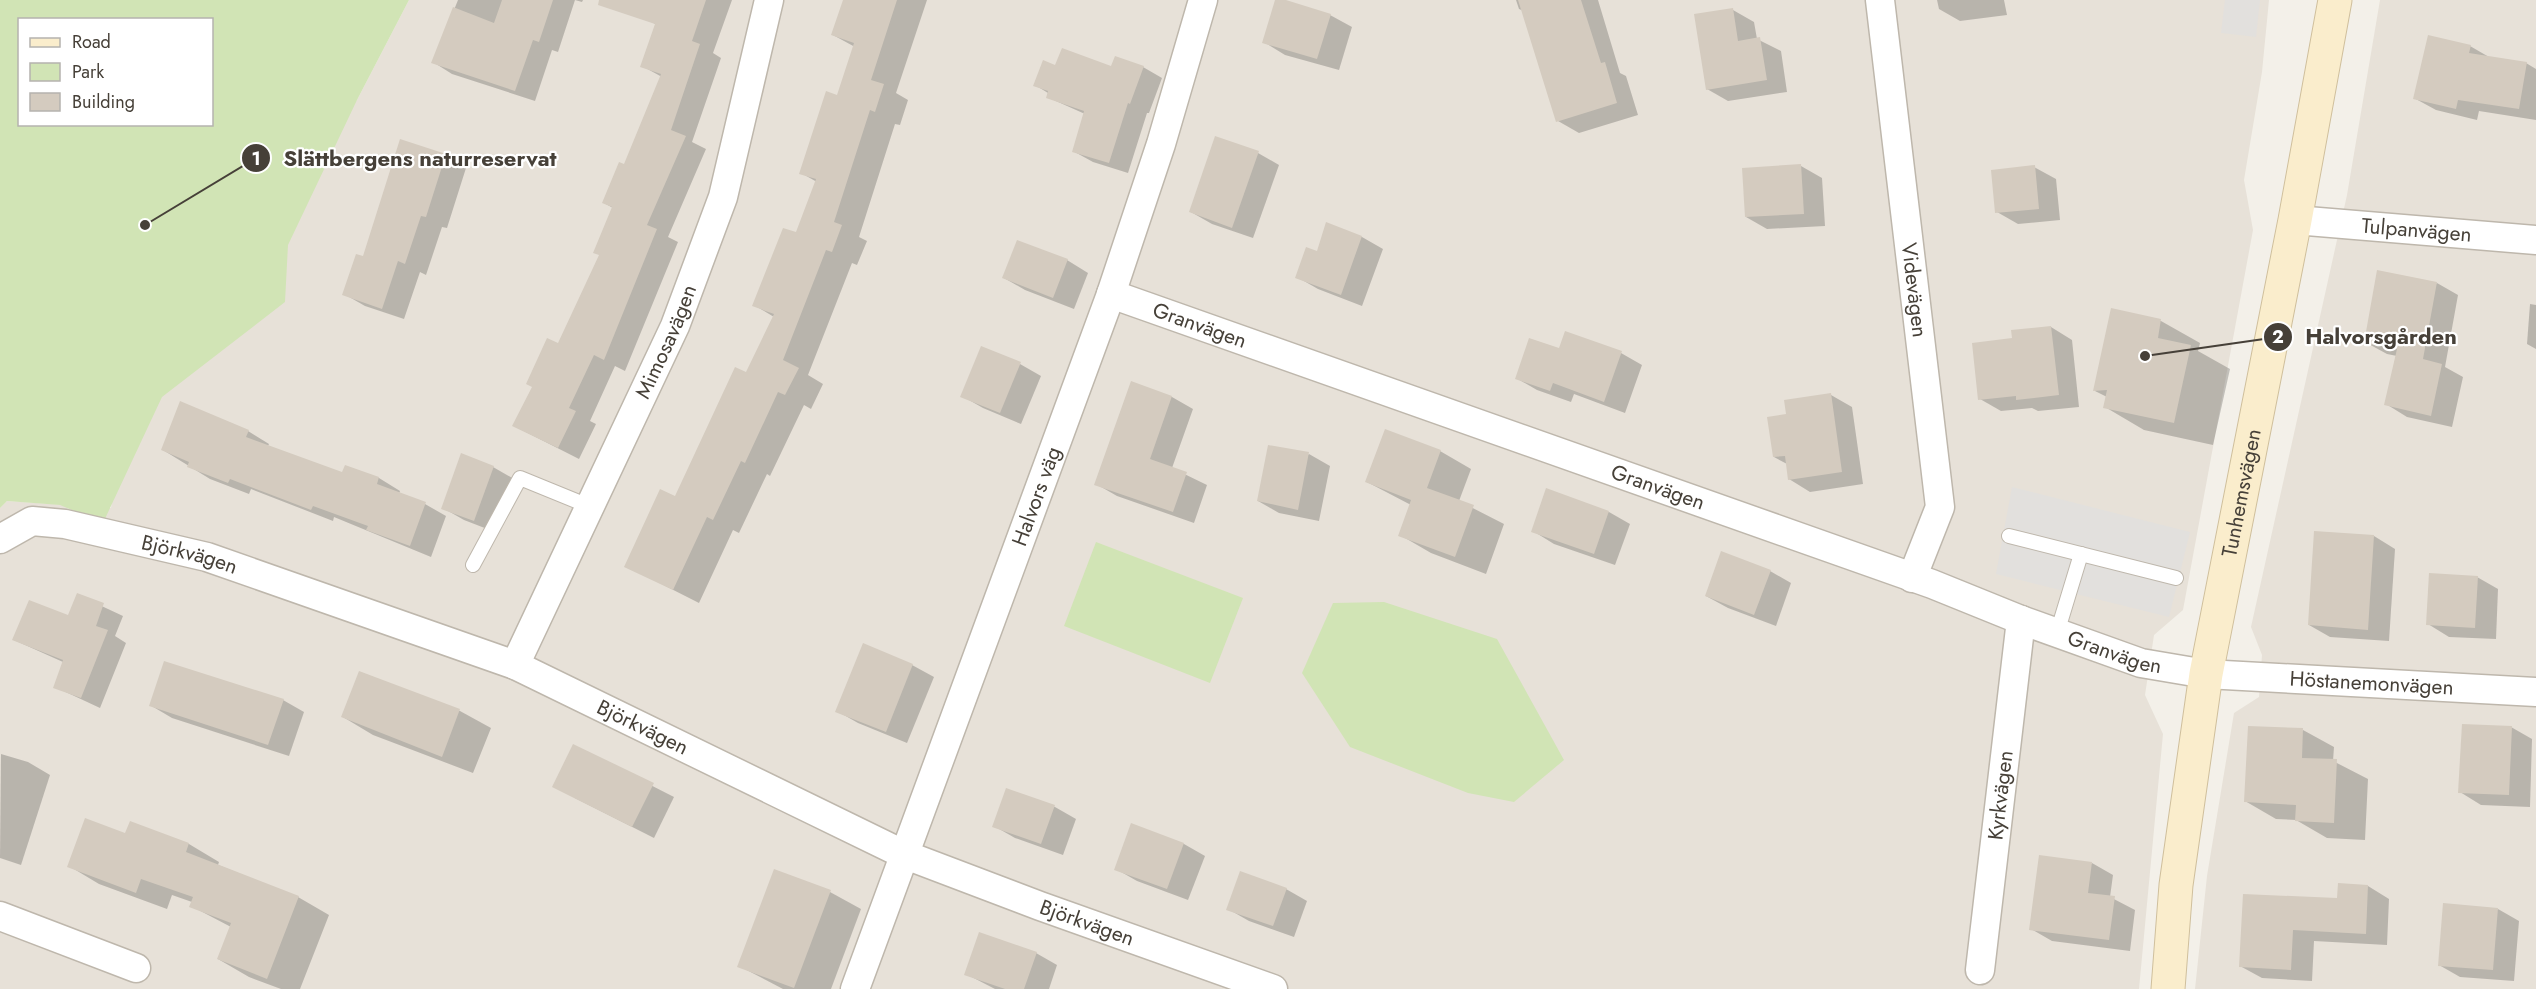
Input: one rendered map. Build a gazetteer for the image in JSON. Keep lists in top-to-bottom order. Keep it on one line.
{"streets":{"street":["Tulpanvägen","Videvägen","Granvägen","Mimosavägen","Tunhemsvägen","Halvors väg","Björkvägen","Höstanemonvägen","Kyrkvägen"]},"crossings":[["Tulpanvägen","Tunhemsvägen"],["Videvägen","Granvägen"],["Granvägen","Tunhemsvägen"],["Granvägen","Halvors väg"],["Granvägen","Höstanemonvägen"],["Granvägen","Kyrkvägen"],["Mimosavägen","Björkvägen"],["Tunhemsvägen","Höstanemonvägen"],["Halvors väg","Björkvägen"]],"places":["Slättbergens naturreservat","Halvorsgården"],"legend":["Road","Park","Building"]}
